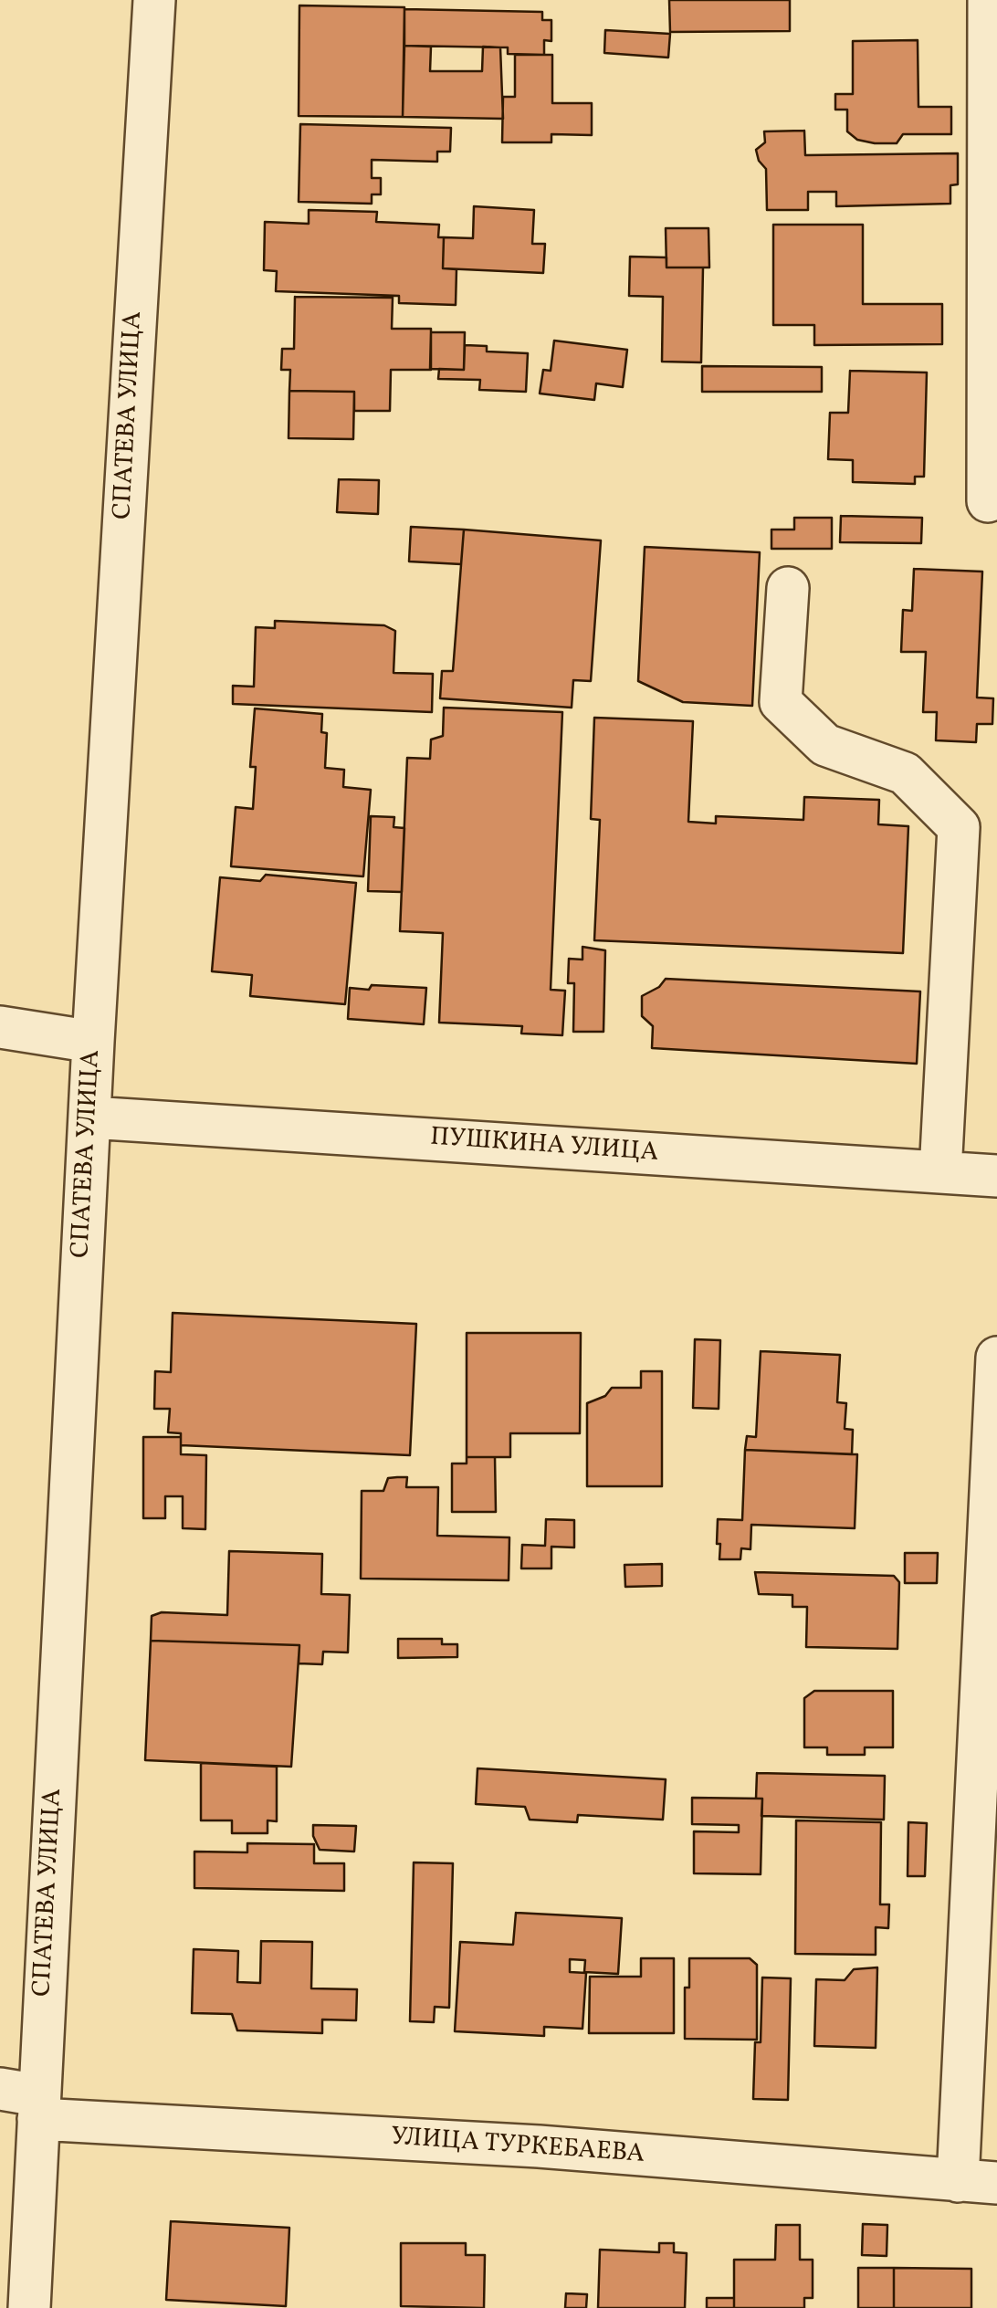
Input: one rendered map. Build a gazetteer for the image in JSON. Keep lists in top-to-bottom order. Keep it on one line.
{"streets":{"street":["СПАТЕВА УЛИЦА","ПУШКИНА УЛИЦА","УЛИЦА ТУРКЕБАЕВА"]},"crossings":[["СПАТЕВА УЛИЦА","ПУШКИНА УЛИЦА"],["СПАТЕВА УЛИЦА","УЛИЦА ТУРКЕБАЕВА"]]}
